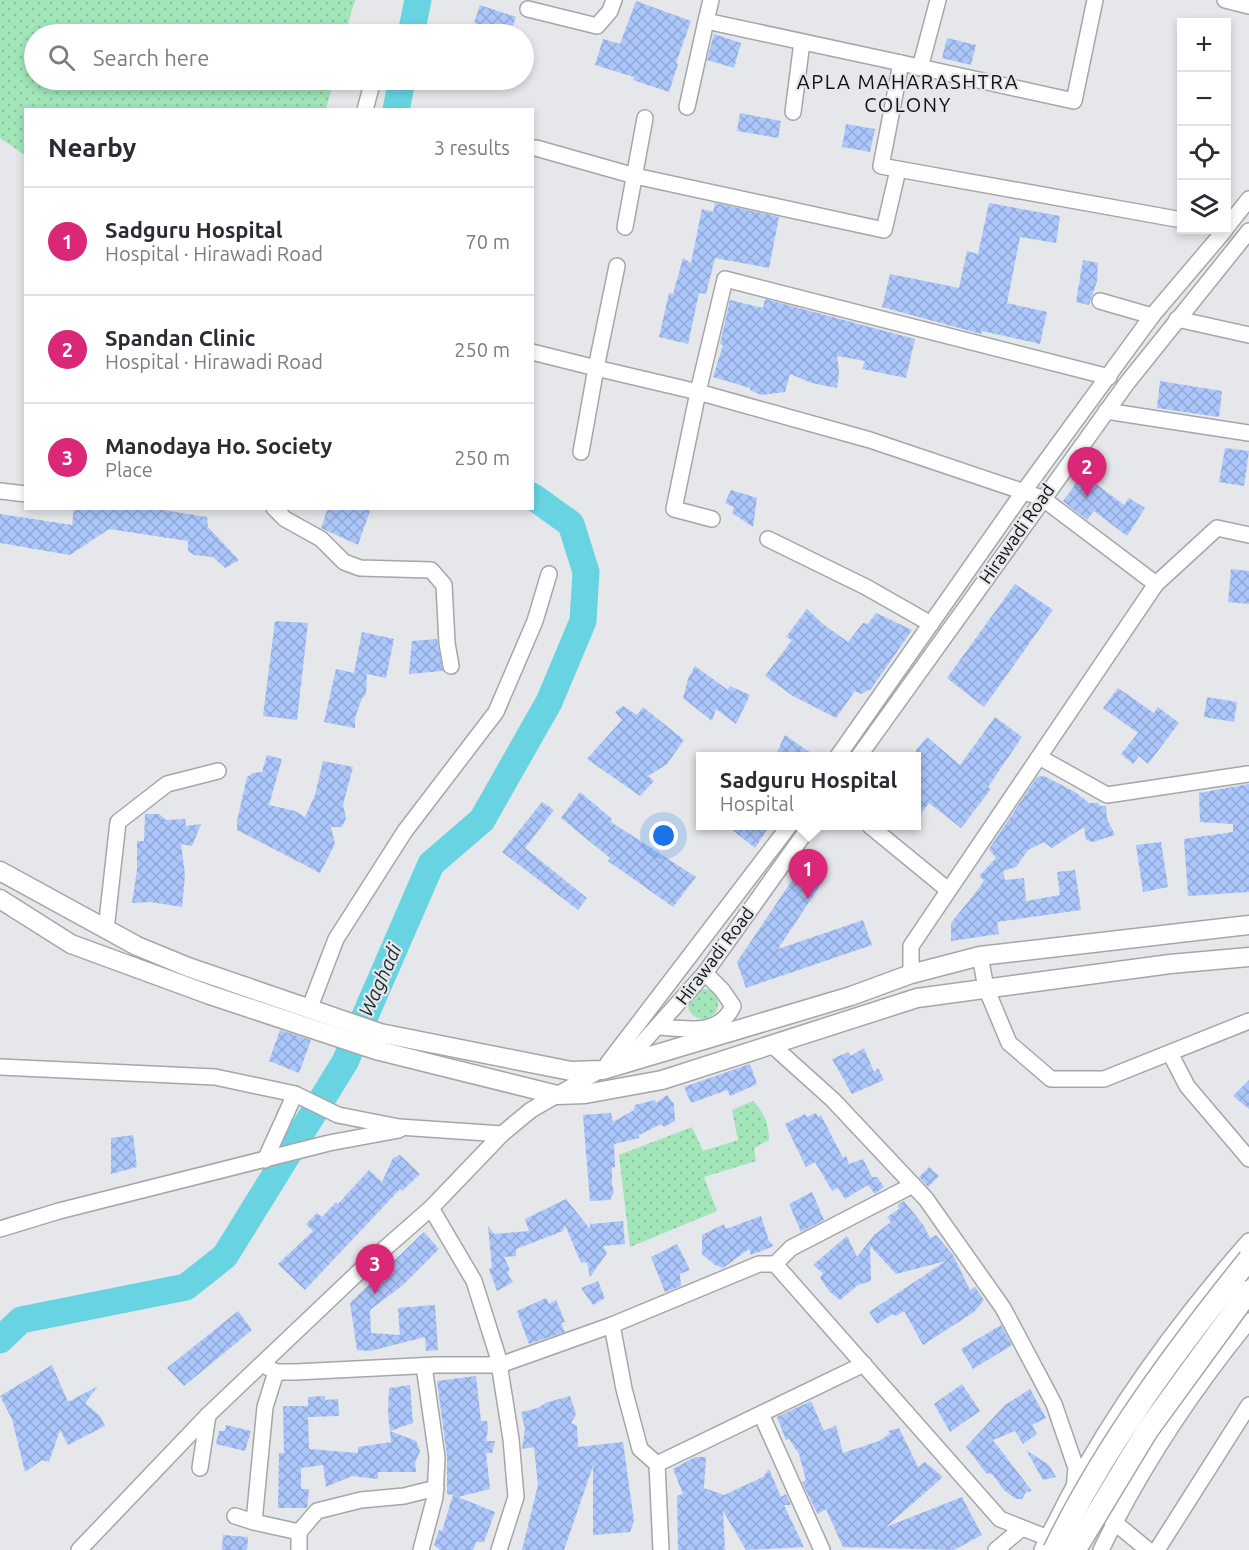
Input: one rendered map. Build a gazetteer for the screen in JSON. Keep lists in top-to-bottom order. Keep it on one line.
{"streets":{"street":["Hirawadi Road"]},"districts":["APLA MAHARASHTRA COLONY"],"water":["Waghadi"],"page":{"map_buttons":["+","−"],"search":"Search here","heading":["Nearby","3 results"],"list":[{"mark":"1","name":"Sadguru Hospital","note":"Hospital · Hirawadi Road","value":"70 m"},{"mark":"2","name":"Spandan Clinic","note":"Hospital · Hirawadi Road","value":"250 m"},{"mark":"3","name":"Manodaya Ho. Society","note":"Place","value":"250 m"}],"pins":["2","1","3"],"popup":["Sadguru Hospital","Hospital"]}}
